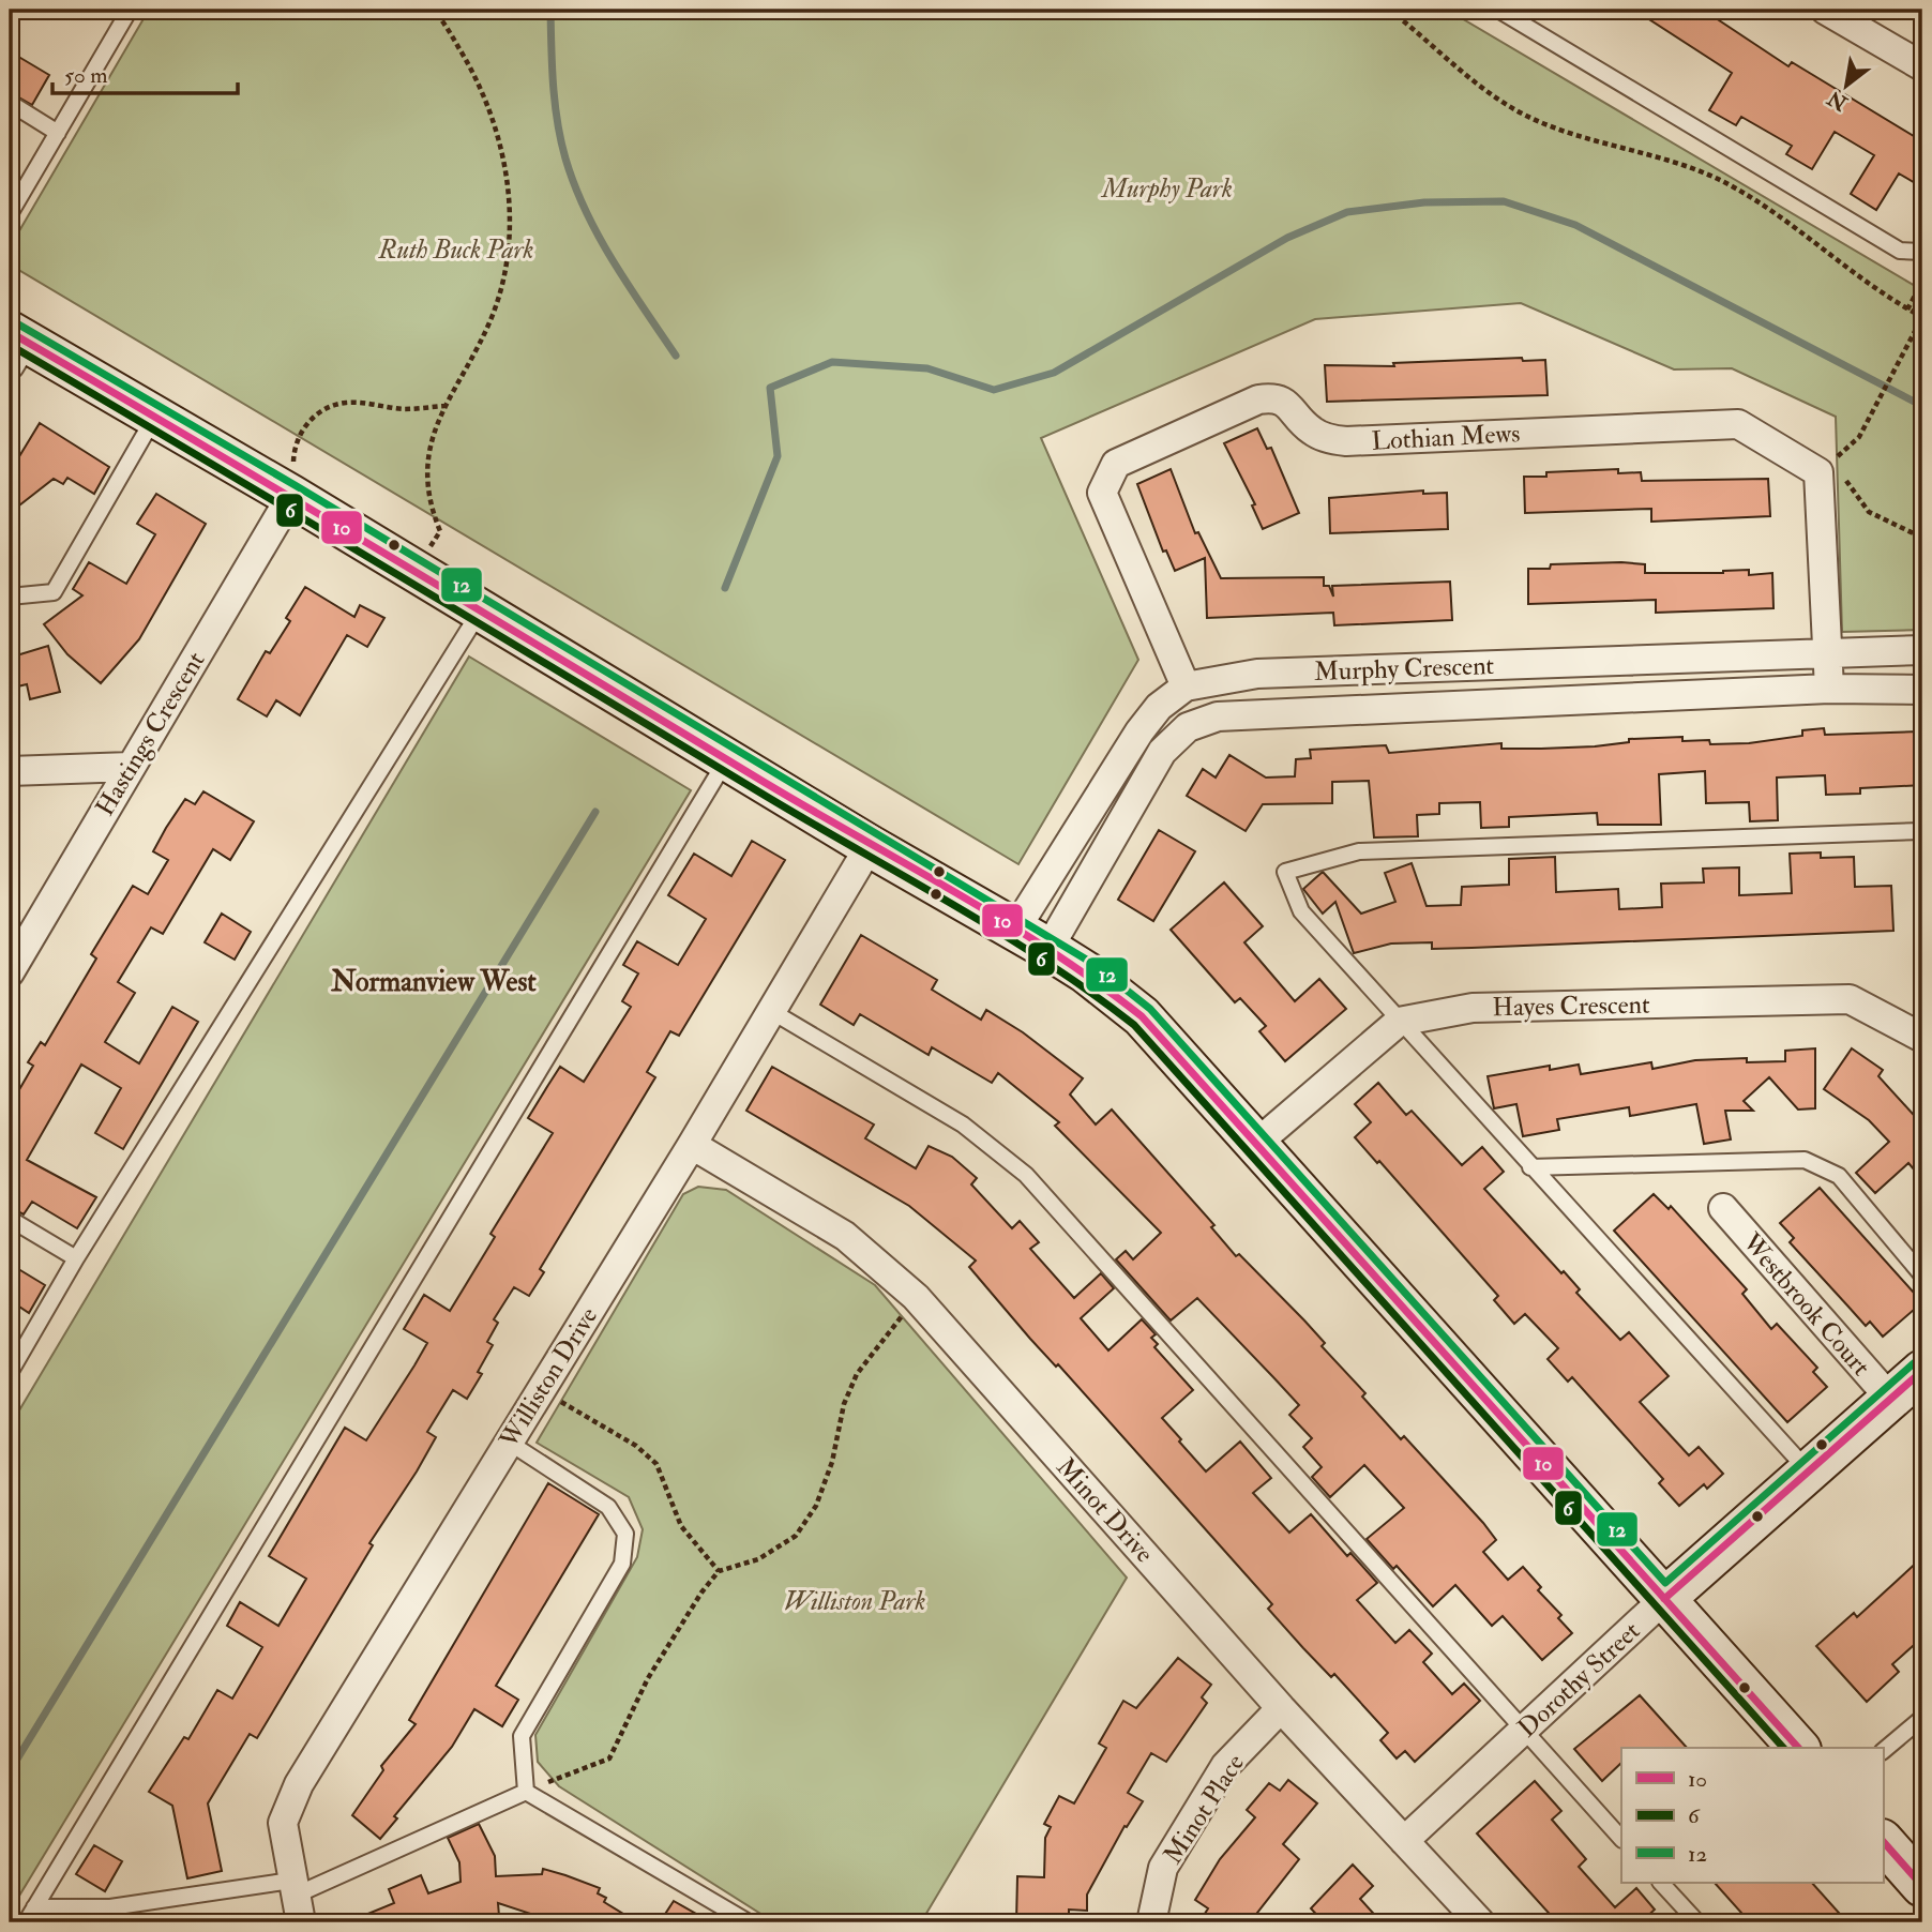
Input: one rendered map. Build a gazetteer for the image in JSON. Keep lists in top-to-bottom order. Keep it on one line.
{"streets":{"street":["Lothian Mews","Murphy Crescent","Hastings Crescent","Hayes Crescent","Westbrook Court","Williston Drive","Minot Drive","Dorothy Street","Minot Place"]},"crossings":[["Lothian Mews","Murphy Crescent"],["Westbrook Court","Dorothy Street"],["Williston Drive","Minot Drive"],["Minot Drive","Dorothy Street"],["Minot Drive","Minot Place"]],"districts":["Normanview West"],"parks":["Murphy Park","Ruth Buck Park","Williston Park"],"lines":["transit line 12","transit line 10","transit line 6"],"legend":["10","6","12"],"scale_bar":"50 m","north":"bottom left"}
